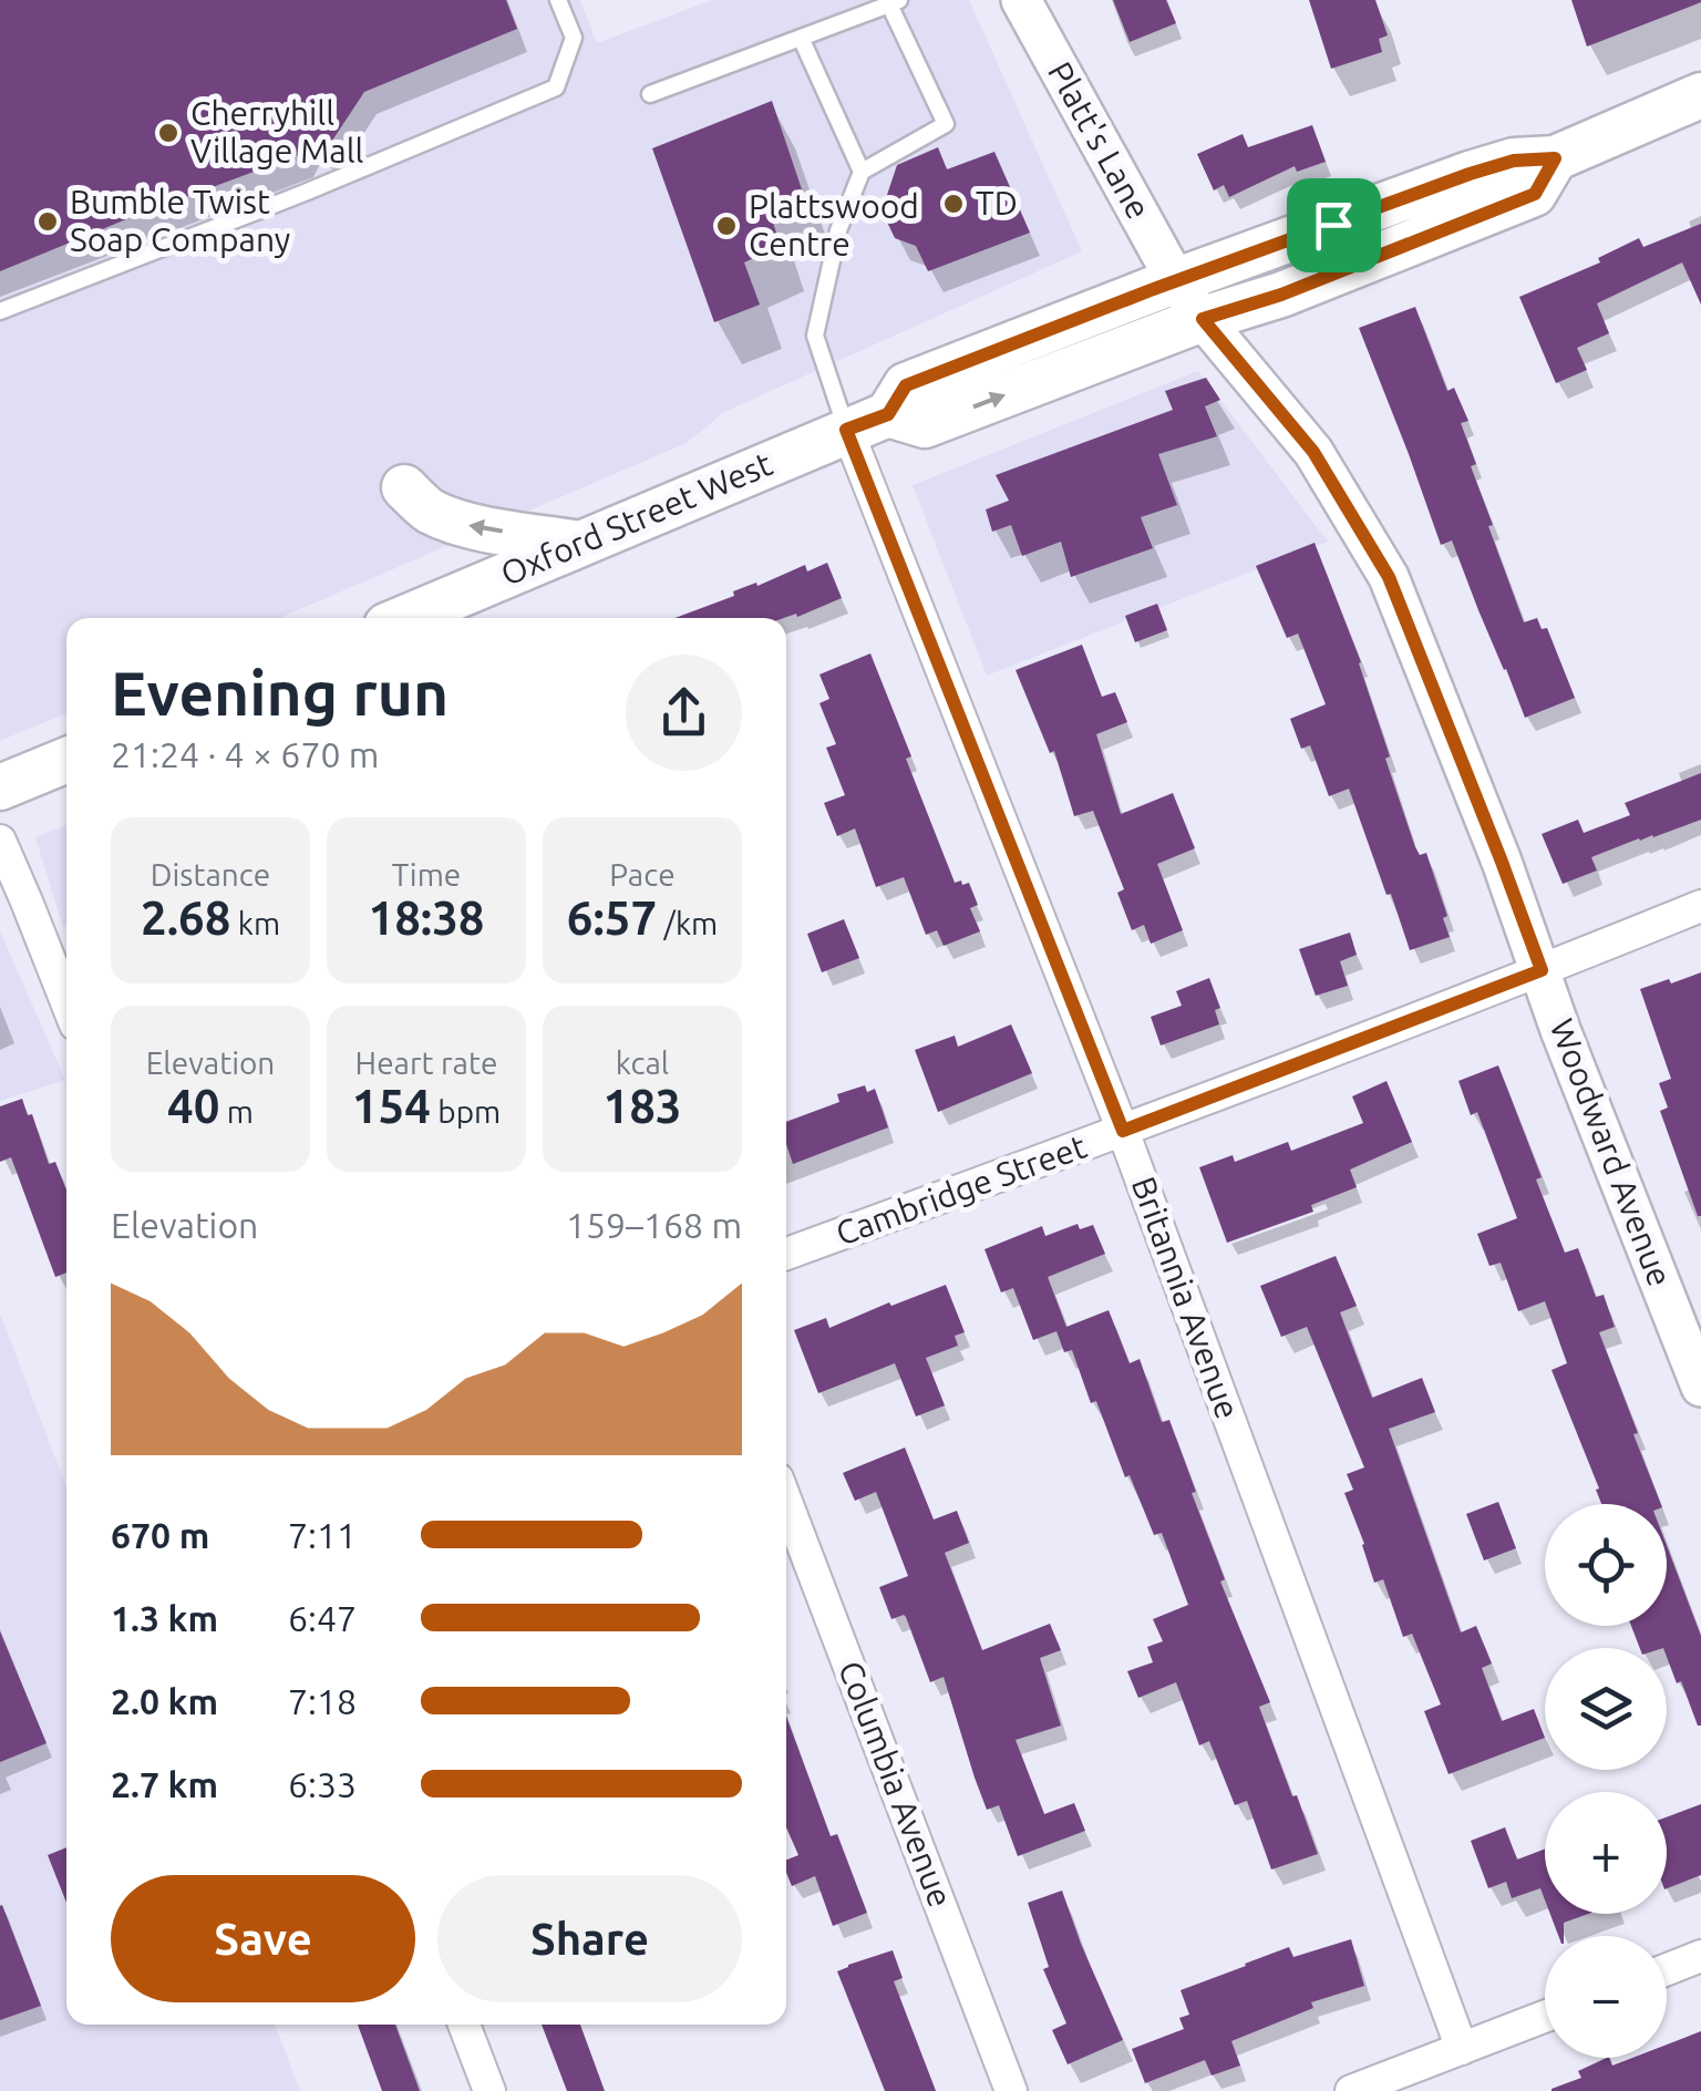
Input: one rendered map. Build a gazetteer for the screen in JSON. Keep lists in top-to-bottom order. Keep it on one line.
{"streets":{"main road":["Oxford Street West"],"street":["Platt's Lane","Woodward Avenue","Cambridge Street","Britannia Avenue","Columbia Avenue"]},"crossings":[["Platt's Lane","Oxford Street West"],["Platt's Lane","Woodward Avenue"],["Oxford Street West","Woodward Avenue"],["Oxford Street West","Britannia Avenue"],["Woodward Avenue","Cambridge Street"],["Cambridge Street","Britannia Avenue"]],"places":["Cherryhill Village Mall","TD","Bumble Twist Soap Company","Plattswood Centre"],"page":{"heading":["Evening run","21:24 · 4 × 670 m"],"stats":[["Distance","2.68 km"],["Time","18:38"],["Pace","6:57 /km"],["Elevation","40 m"],["Heart rate","154 bpm"],["kcal","183"]],"chart":["Elevation","159–168 m"],"list":[{"name":"670 m","note":"7:11"},{"name":"1.3 km","note":"6:47"},{"name":"2.0 km","note":"7:18"},{"name":"2.7 km","note":"6:33"}],"map_buttons":["+","−"],"buttons":["Save","Share"]}}
